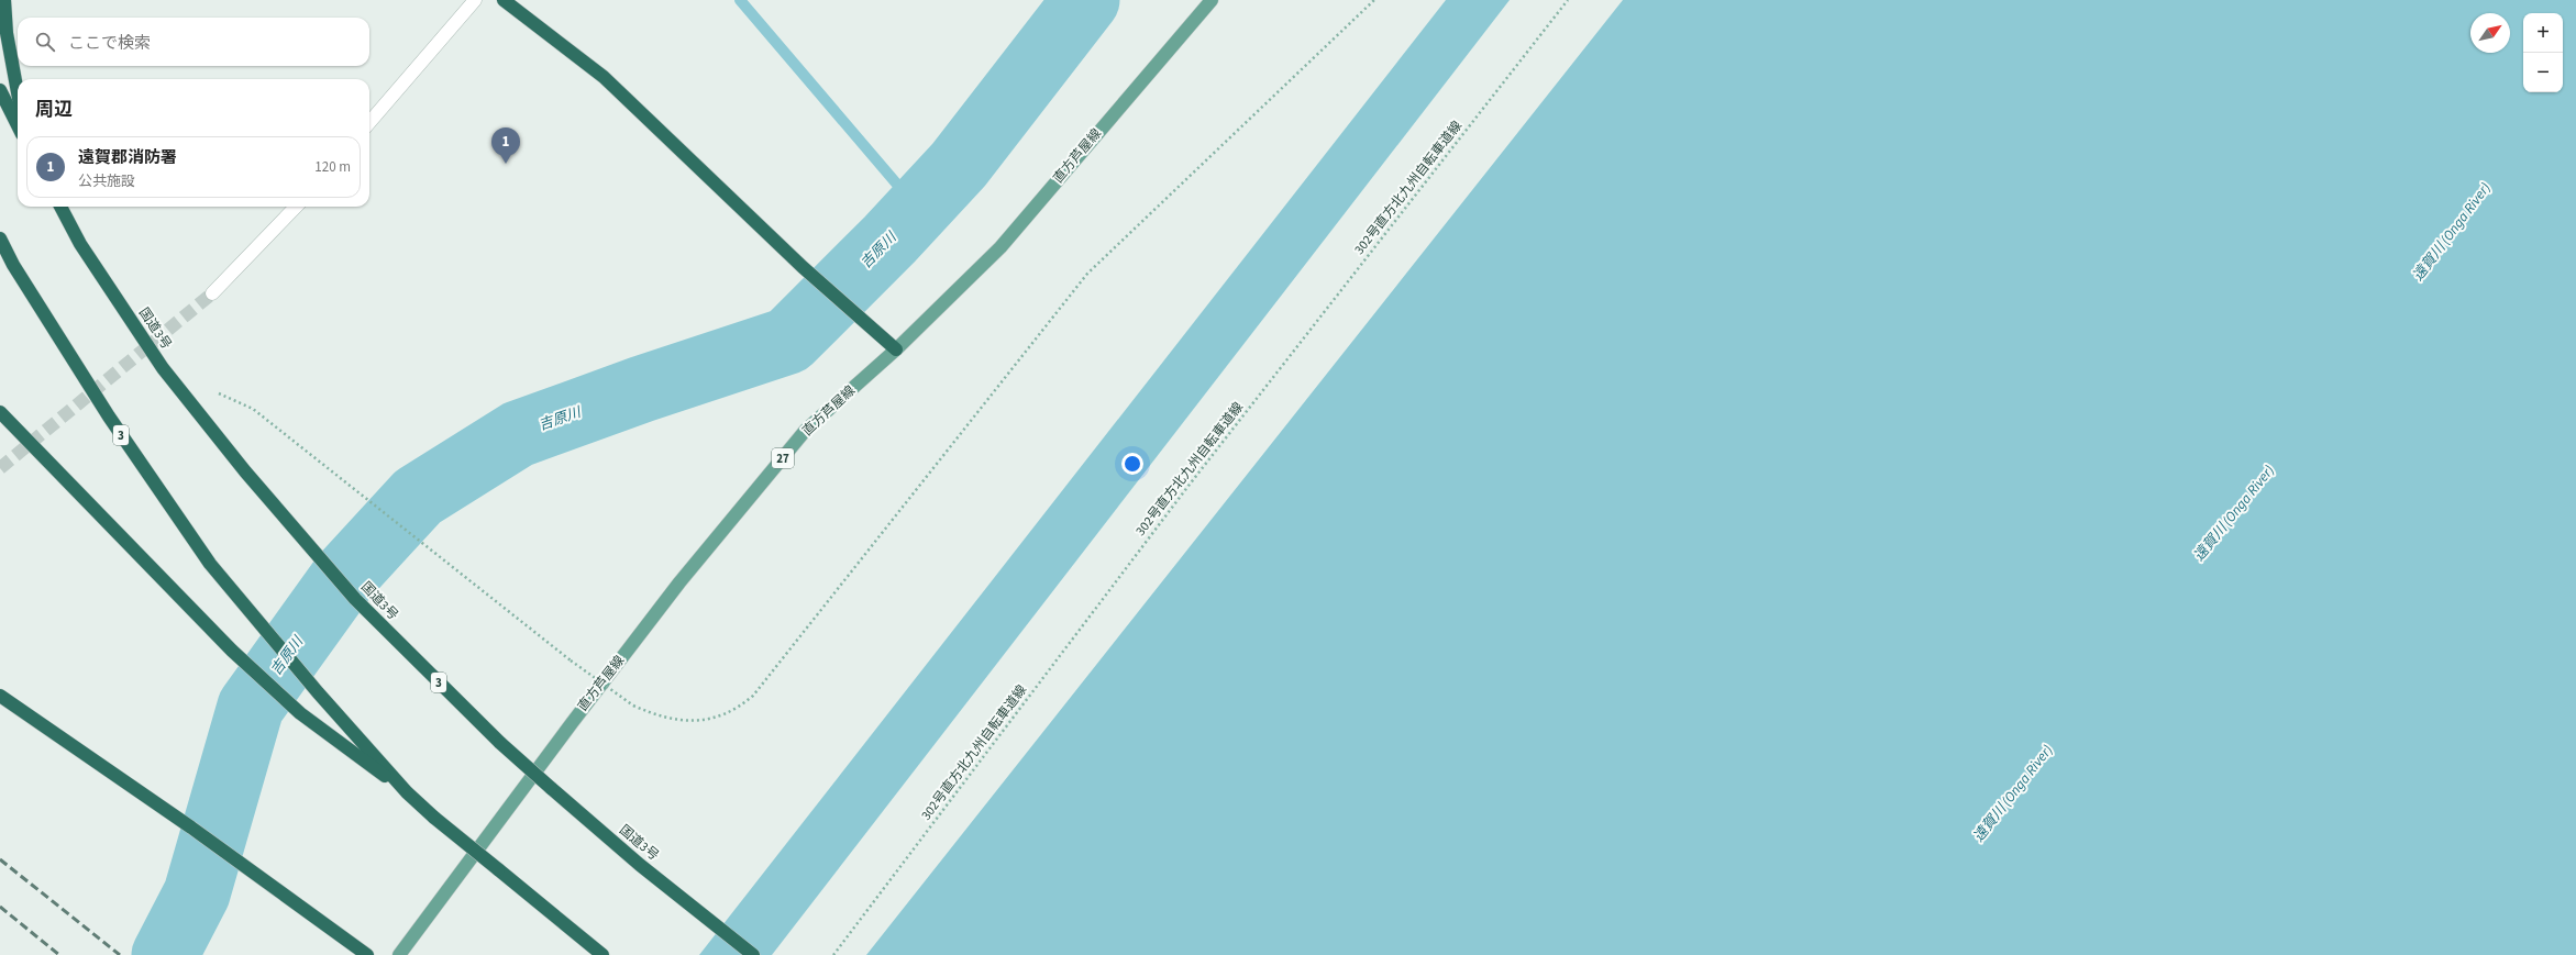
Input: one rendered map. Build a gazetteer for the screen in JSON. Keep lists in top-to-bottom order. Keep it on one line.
{"streets":{"highway":["国道3号","3"],"main road":["直方芦屋線","27"],"path":["302号直方北九州自転車道線"]},"water":["遠賀川 (Onga River)","吉原川"],"north":"top right","page":{"map_buttons":["+","−"],"search":"ここで検索","heading":"周辺","pins":"1","list":[{"mark":"1","name":"遠賀郡消防署","note":"公共施設","value":"120 m"}]}}
